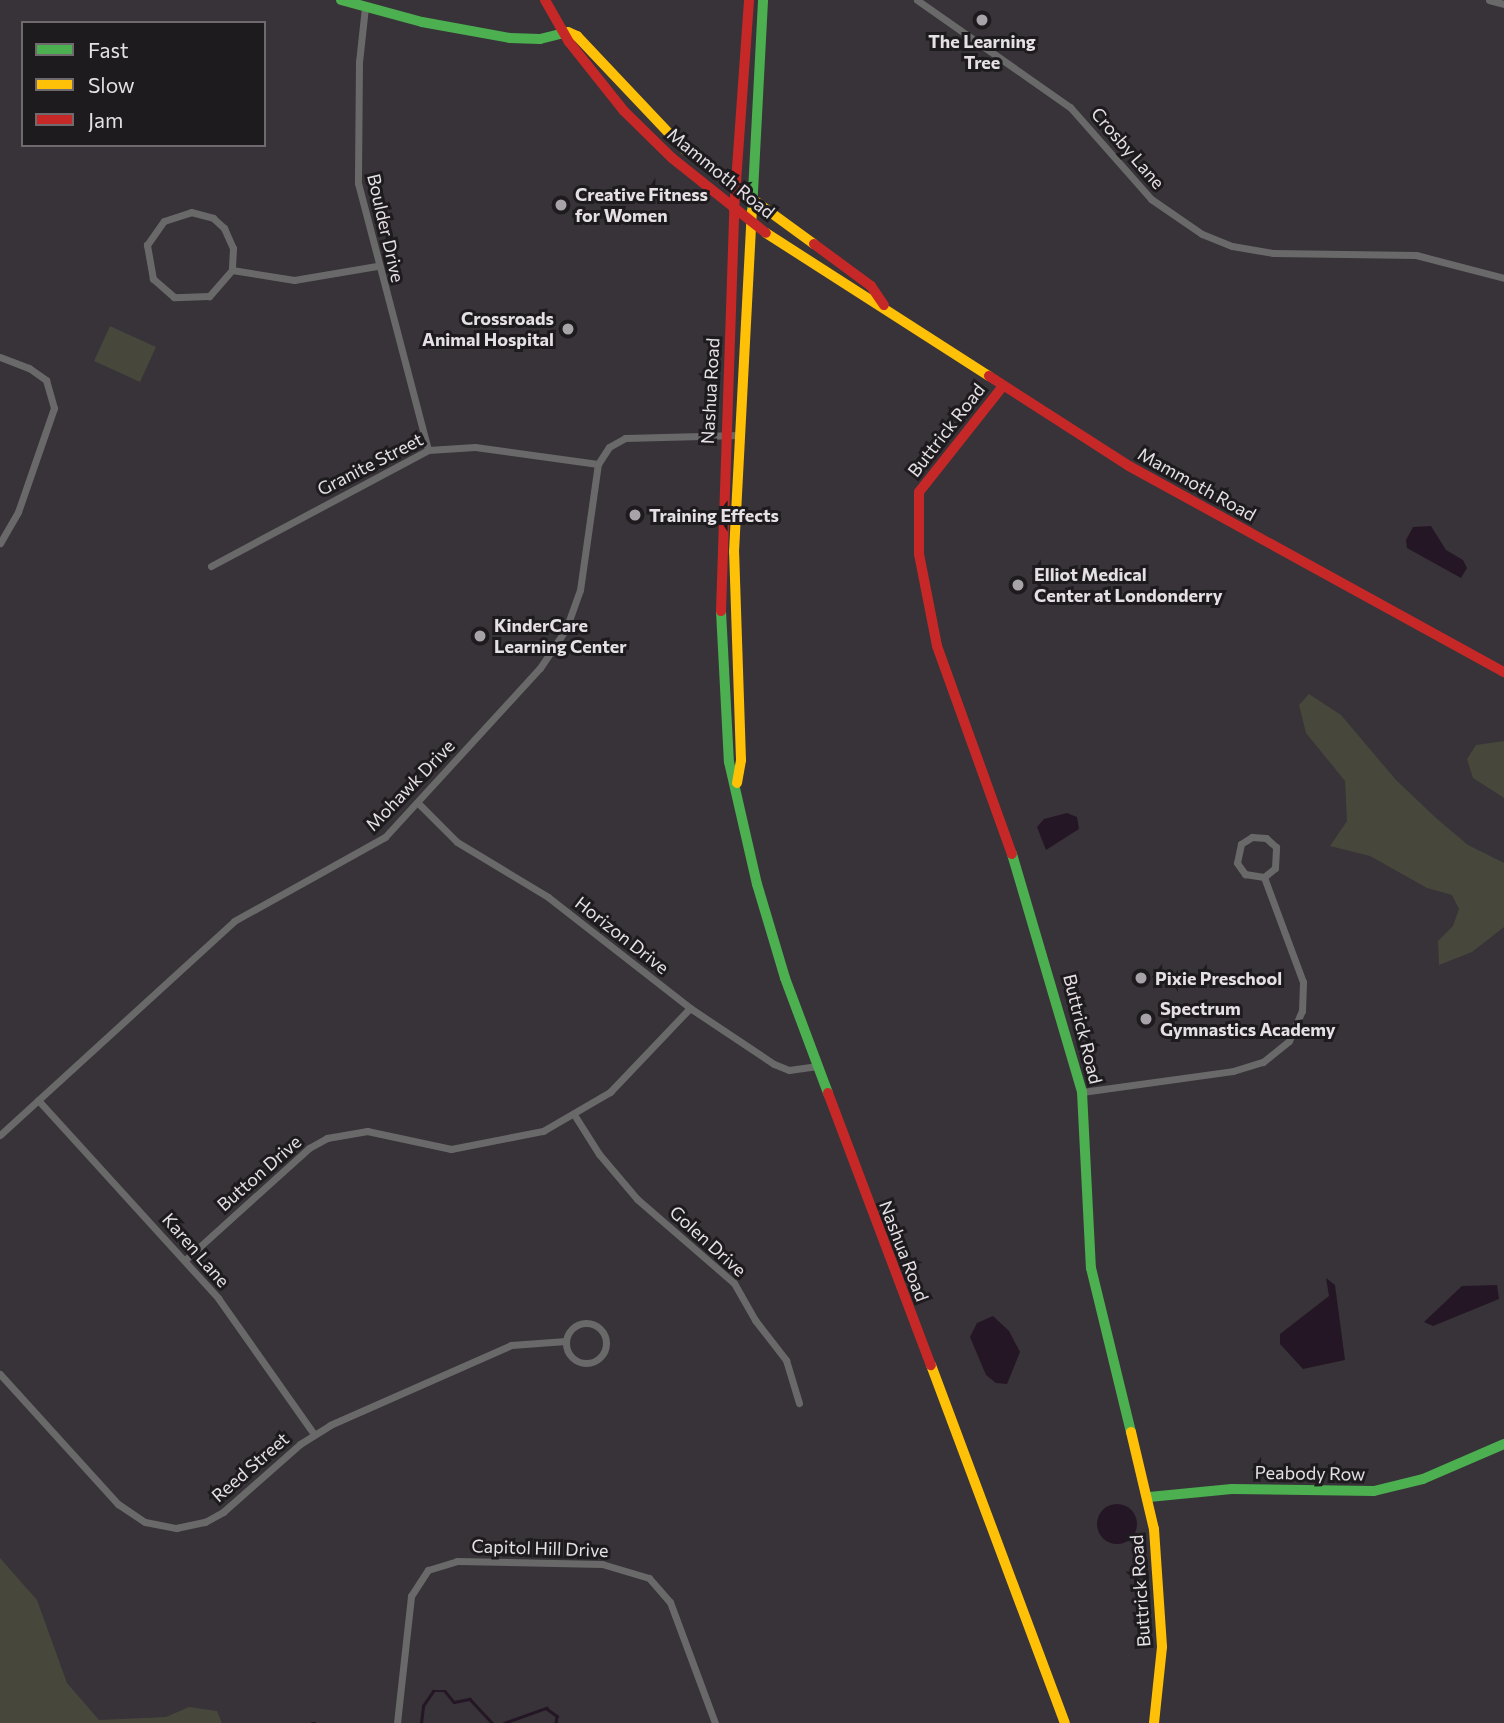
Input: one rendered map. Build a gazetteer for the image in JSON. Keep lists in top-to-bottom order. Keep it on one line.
{"streets":{"main road":["Mammoth Road","Nashua Road","Buttrick Road","Peabody Row"],"street":["Crosby Lane","Boulder Drive","Granite Street","Mohawk Drive","Horizon Drive","Button Drive","Golen Drive","Karen Lane","Reed Street","Capitol Hill Drive"]},"crossings":[["Mammoth Road","Nashua Road"],["Mammoth Road","Buttrick Road"],["Boulder Drive","Granite Street"],["Nashua Road","Horizon Drive"],["Buttrick Road","Peabody Row"],["Granite Street","Mohawk Drive"],["Mohawk Drive","Horizon Drive"],["Mohawk Drive","Karen Lane"],["Horizon Drive","Button Drive"],["Button Drive","Golen Drive"],["Button Drive","Karen Lane"],["Karen Lane","Reed Street"]],"places":["The Learning Tree","Creative Fitness for Women","Crossroads Animal Hospital","Training Effects","Elliot Medical Center at Londonderry","KinderCare Learning Center","Pixie Preschool","Spectrum Gymnastics Academy"],"legend":["Fast","Slow","Jam"]}
